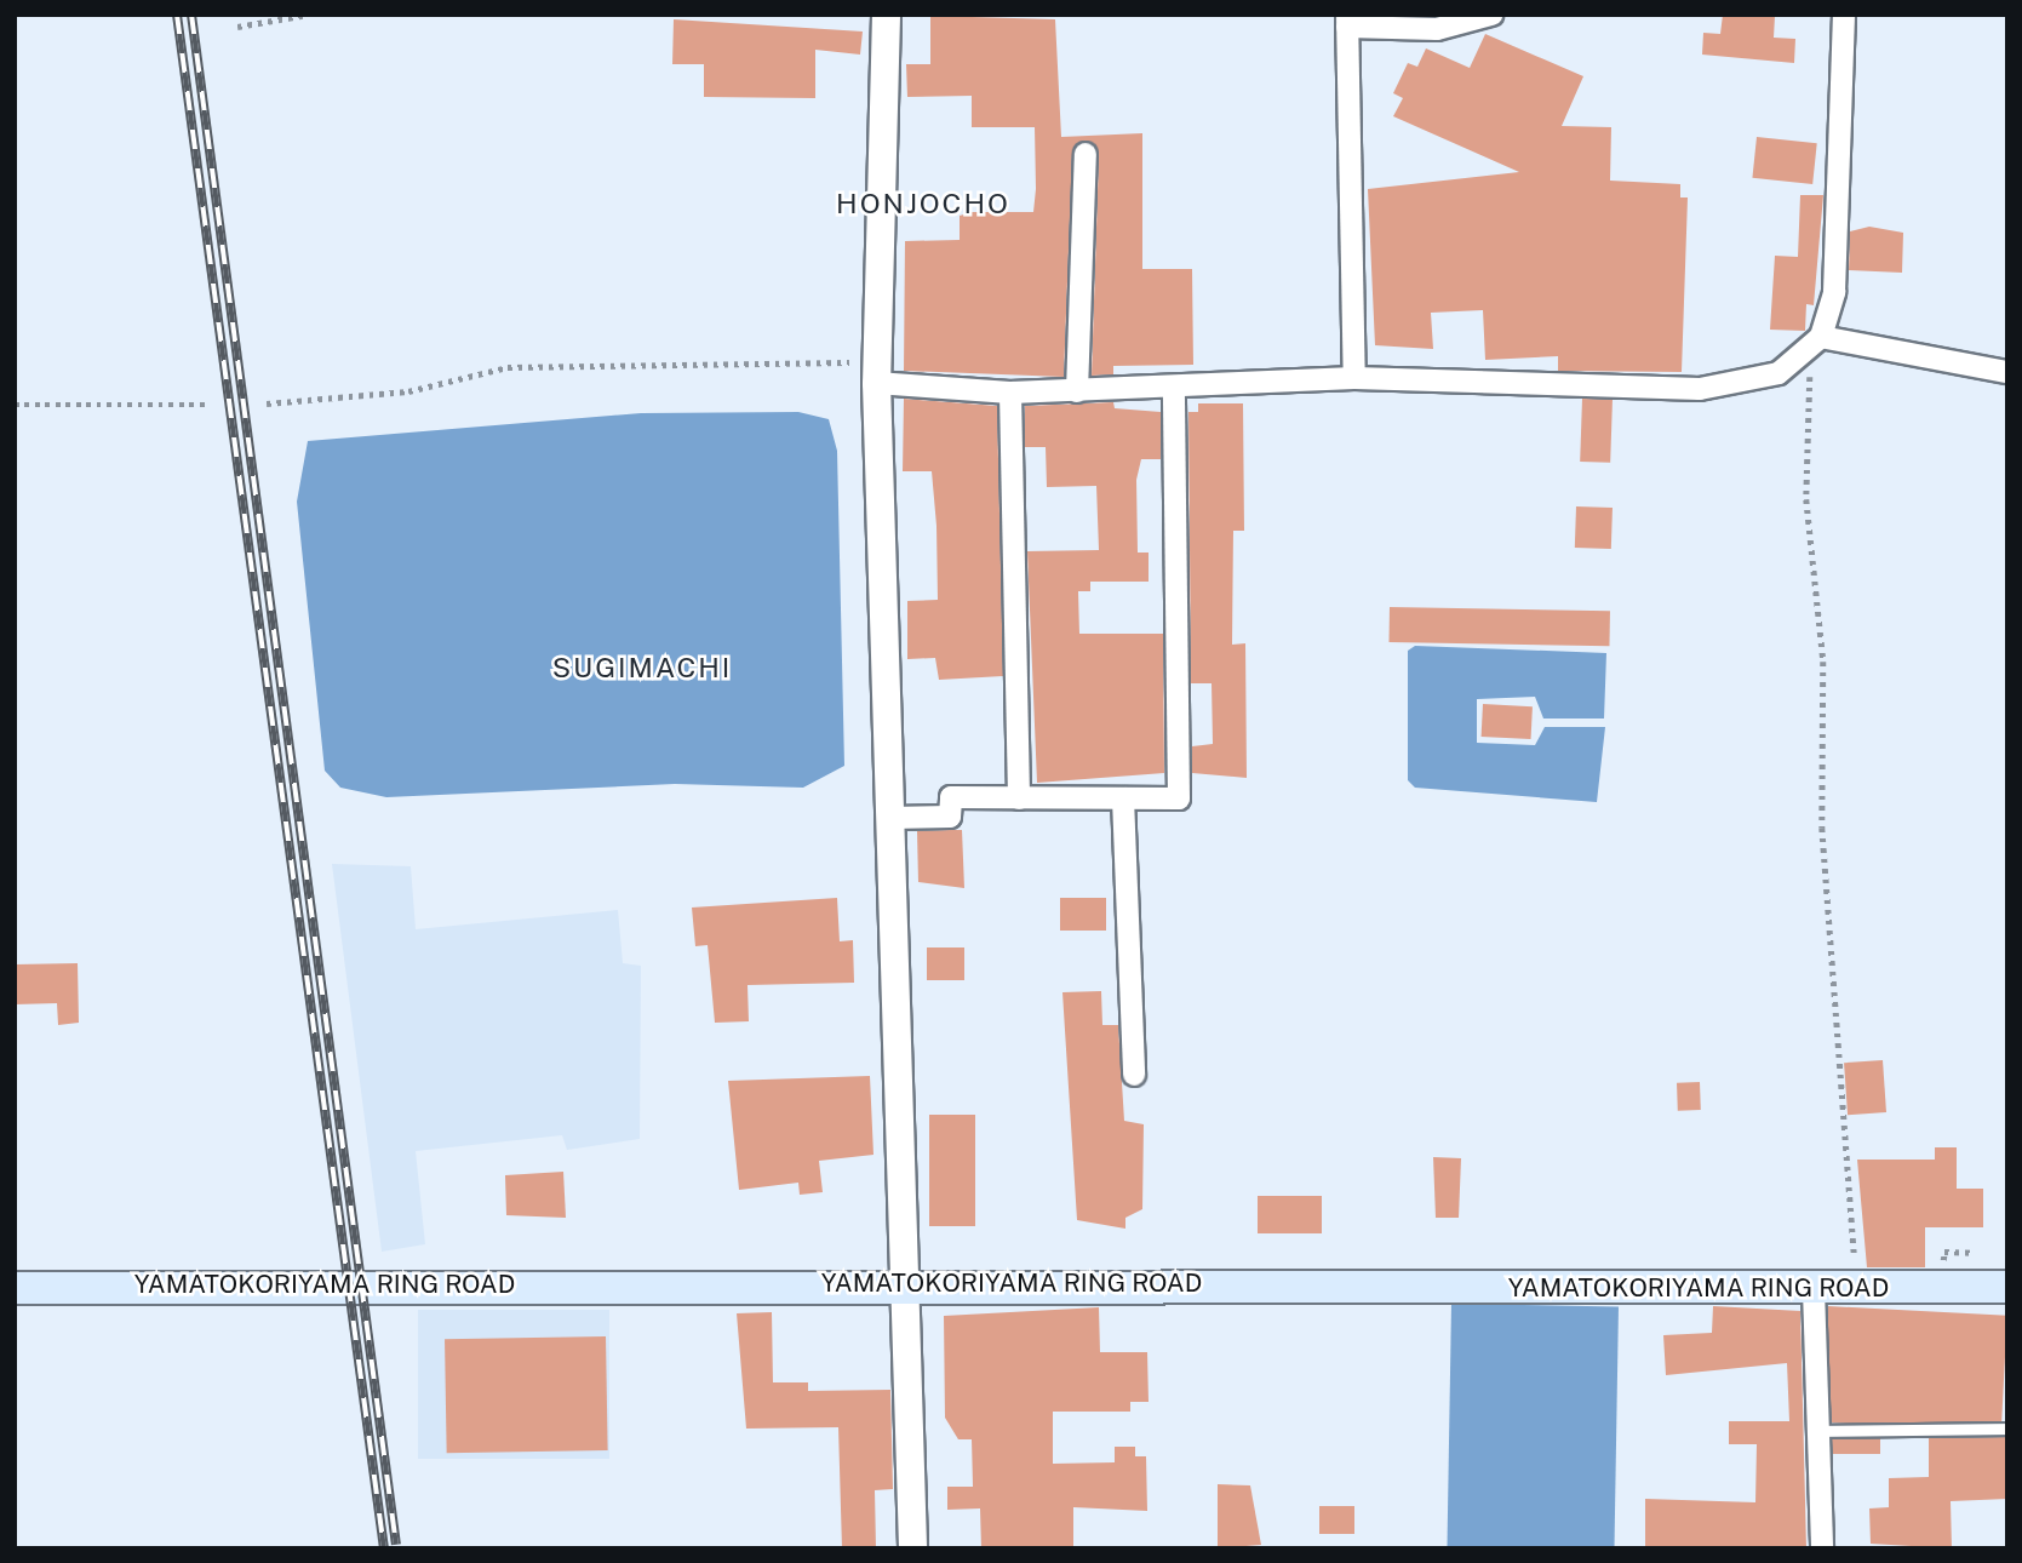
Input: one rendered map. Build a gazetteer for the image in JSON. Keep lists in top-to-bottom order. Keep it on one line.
{"streets":{"main road":["YAMATOKORIYAMA RING ROAD"]},"districts":["HONJOCHO","SUGIMACHI"]}
